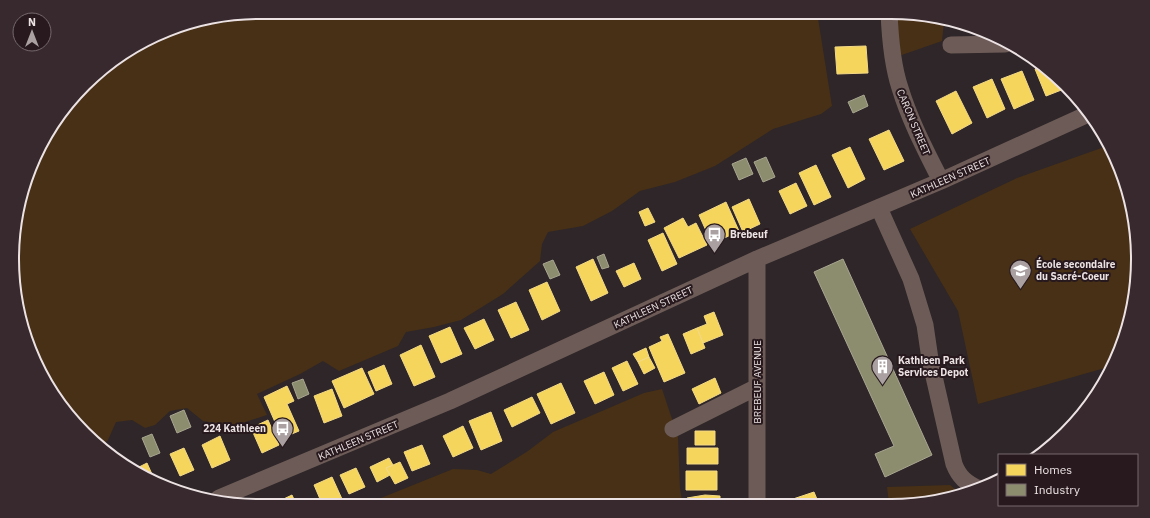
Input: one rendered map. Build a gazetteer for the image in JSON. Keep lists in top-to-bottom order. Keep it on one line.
{"streets":{"street":["CARON STREET","KATHLEEN STREET","BREBEUF AVENUE"]},"crossings":[["CARON STREET","KATHLEEN STREET"],["KATHLEEN STREET","BREBEUF AVENUE"]],"places":{"bus stop":["Brebeuf","224 Kathleen"],"school or university":["École secondaire du Sacré-Coeur"],"building":["Kathleen Park Services Depot"]},"legend":["Homes","Industry"],"north":"top"}
